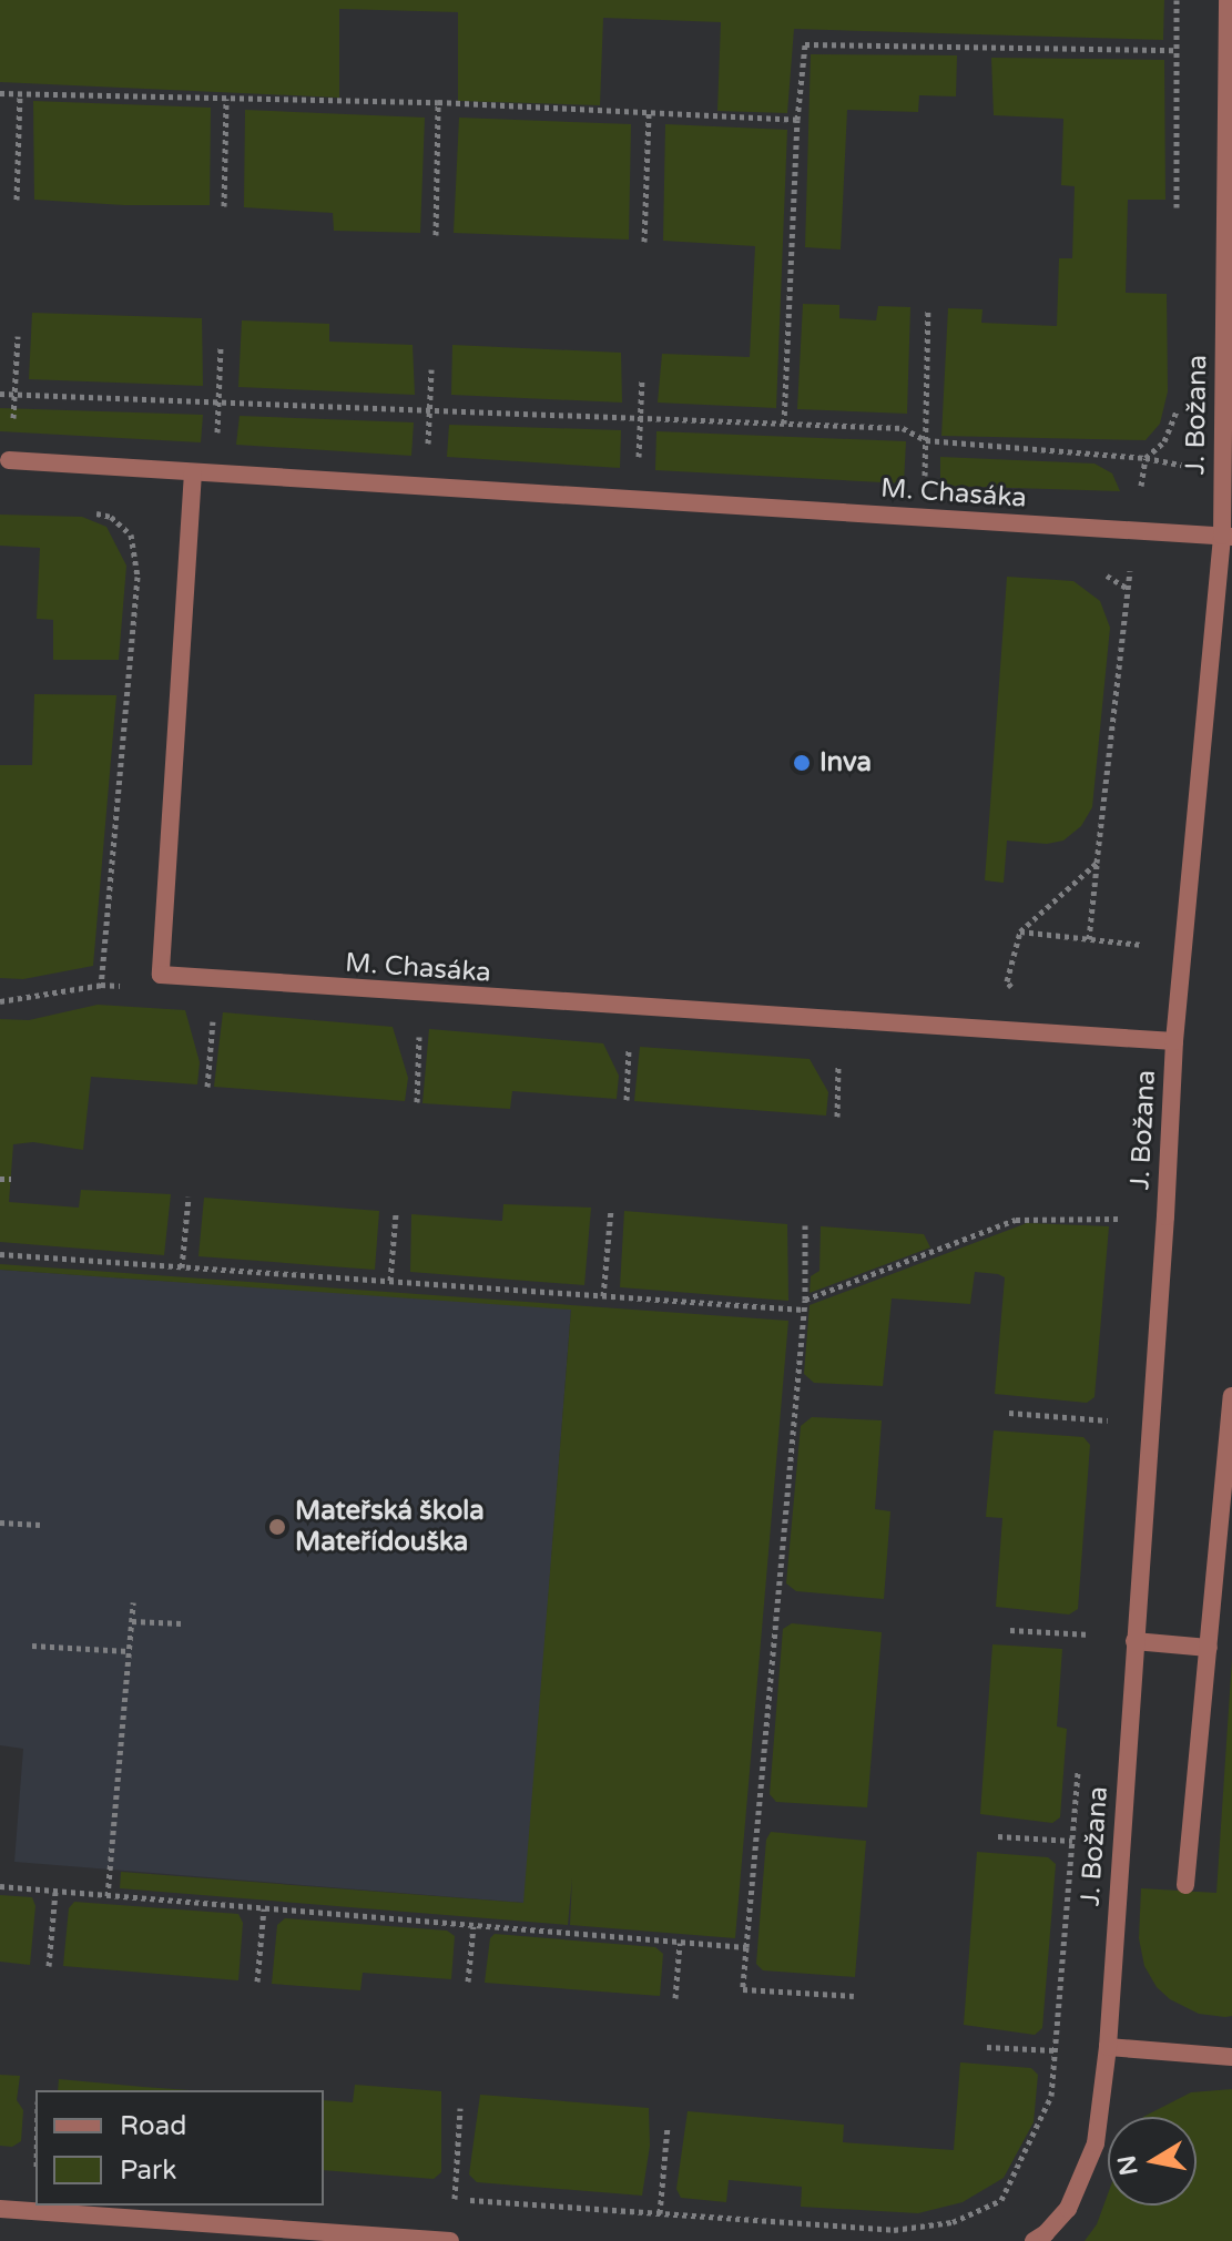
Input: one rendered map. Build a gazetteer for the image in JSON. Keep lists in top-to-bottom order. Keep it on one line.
{"streets":{"street":["J. Božana","M. Chasáka"]},"crossings":[["J. Božana","M. Chasáka"]],"places":["Inva","Mateřská škola Mateřídouška"],"legend":["Road","Park"],"north":"left"}
